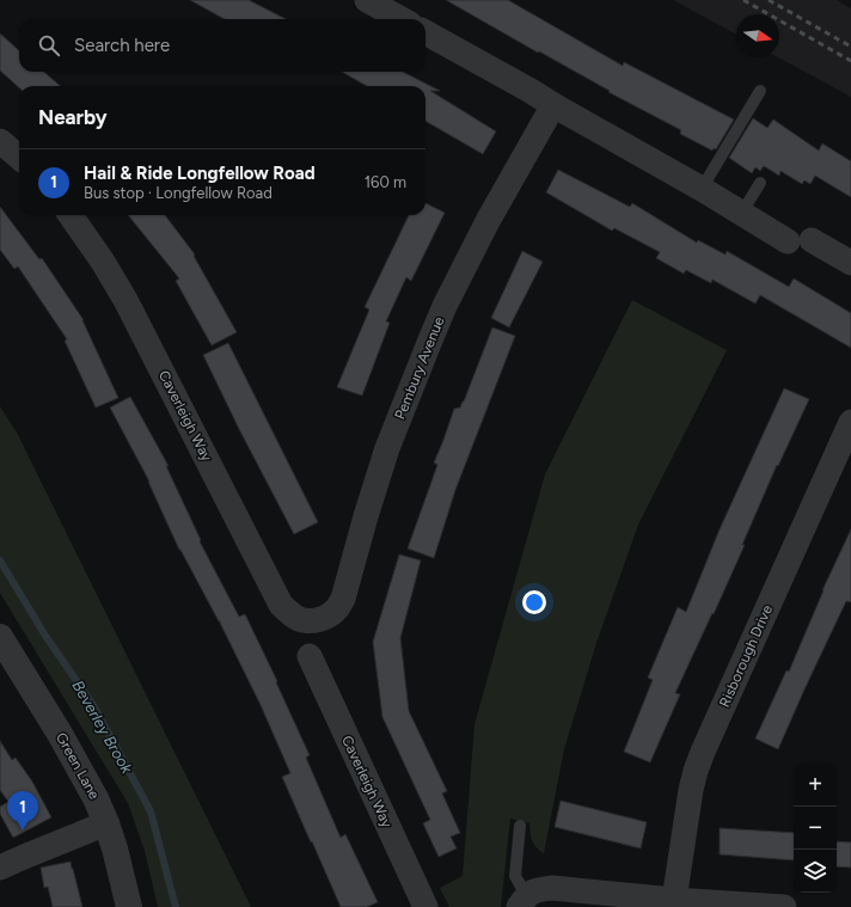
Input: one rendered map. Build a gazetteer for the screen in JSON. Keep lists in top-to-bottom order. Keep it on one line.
{"streets":{"street":["Pembury Avenue","Caverleigh Way","Risborough Drive","Green Lane"]},"crossings":[["Pembury Avenue","Caverleigh Way"]],"water":["Beverley Brook"],"north":"right","page":{"search":"Search here","heading":"Nearby","list":[{"mark":"1","name":"Hail & Ride Longfellow Road","note":"Bus stop · Longfellow Road","value":"160 m"}],"map_buttons":["+","−"],"pins":"1"}}
